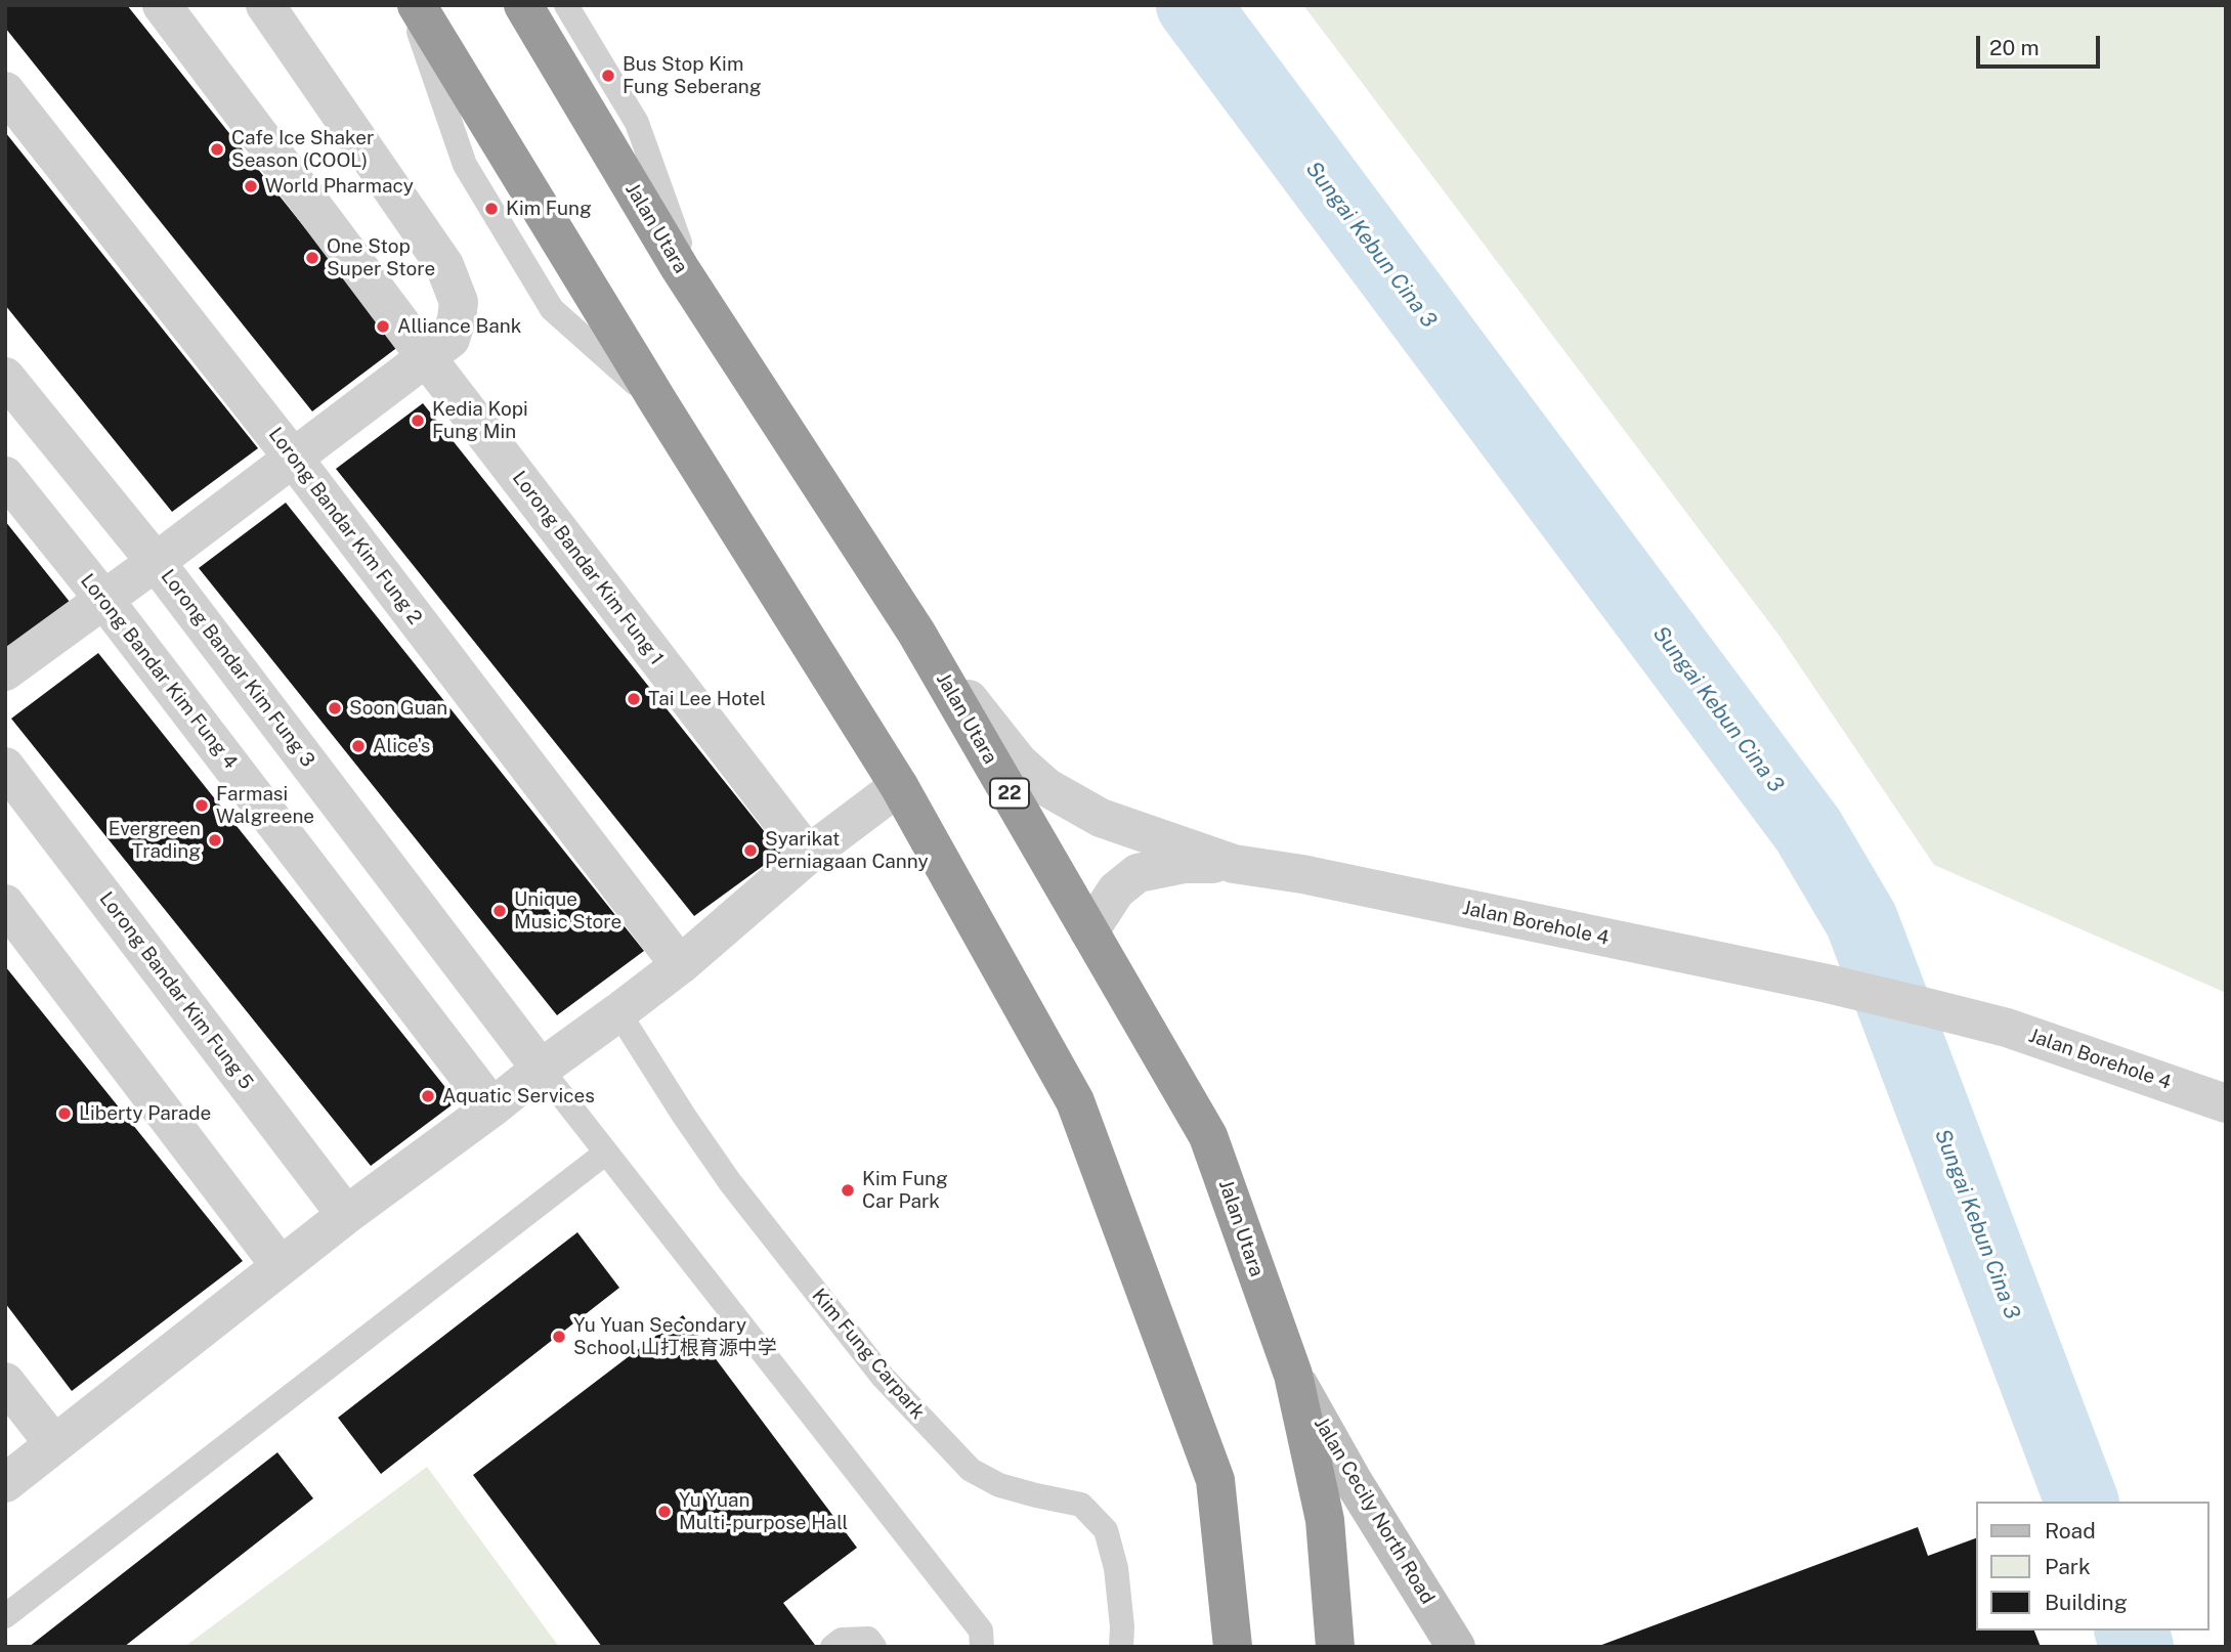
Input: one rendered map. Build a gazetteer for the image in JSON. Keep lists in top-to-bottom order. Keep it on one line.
{"streets":{"highway":["Jalan Utara","22"],"main road":["Jalan Cecily North Road"],"street":["Lorong Bandar Kim Fung 2","Lorong Bandar Kim Fung 1","Lorong Bandar Kim Fung 3","Lorong Bandar Kim Fung 4","Jalan Borehole 4","Lorong Bandar Kim Fung 5"],"lane":["Kim Fung Carpark"]},"crossings":[["Jalan Utara","Jalan Borehole 4"],["Jalan Utara","Jalan Cecily North Road"]],"water":["Sungai Kebun Cina 3"],"places":["Bus Stop Kim Fung Seberang","Cafe Ice Shaker Season (COOL)","World Pharmacy","Kim Fung","One Stop Super Store","Alliance Bank","Kedia Kopi Fung Min","Tai Lee Hotel","Soon Guan","Alice's","Farmasi Walgreene","Evergreen Trading","Syarikat Perniagaan Canny","Unique Music Store","Aquatic Services","Liberty Parade","Kim Fung Car Park","Yu Yuan Secondary School 山打根育源中学","Yu Yuan Multi-purpose Hall"],"legend":["Road","Park","Building"],"scale_bar":"20 m"}
